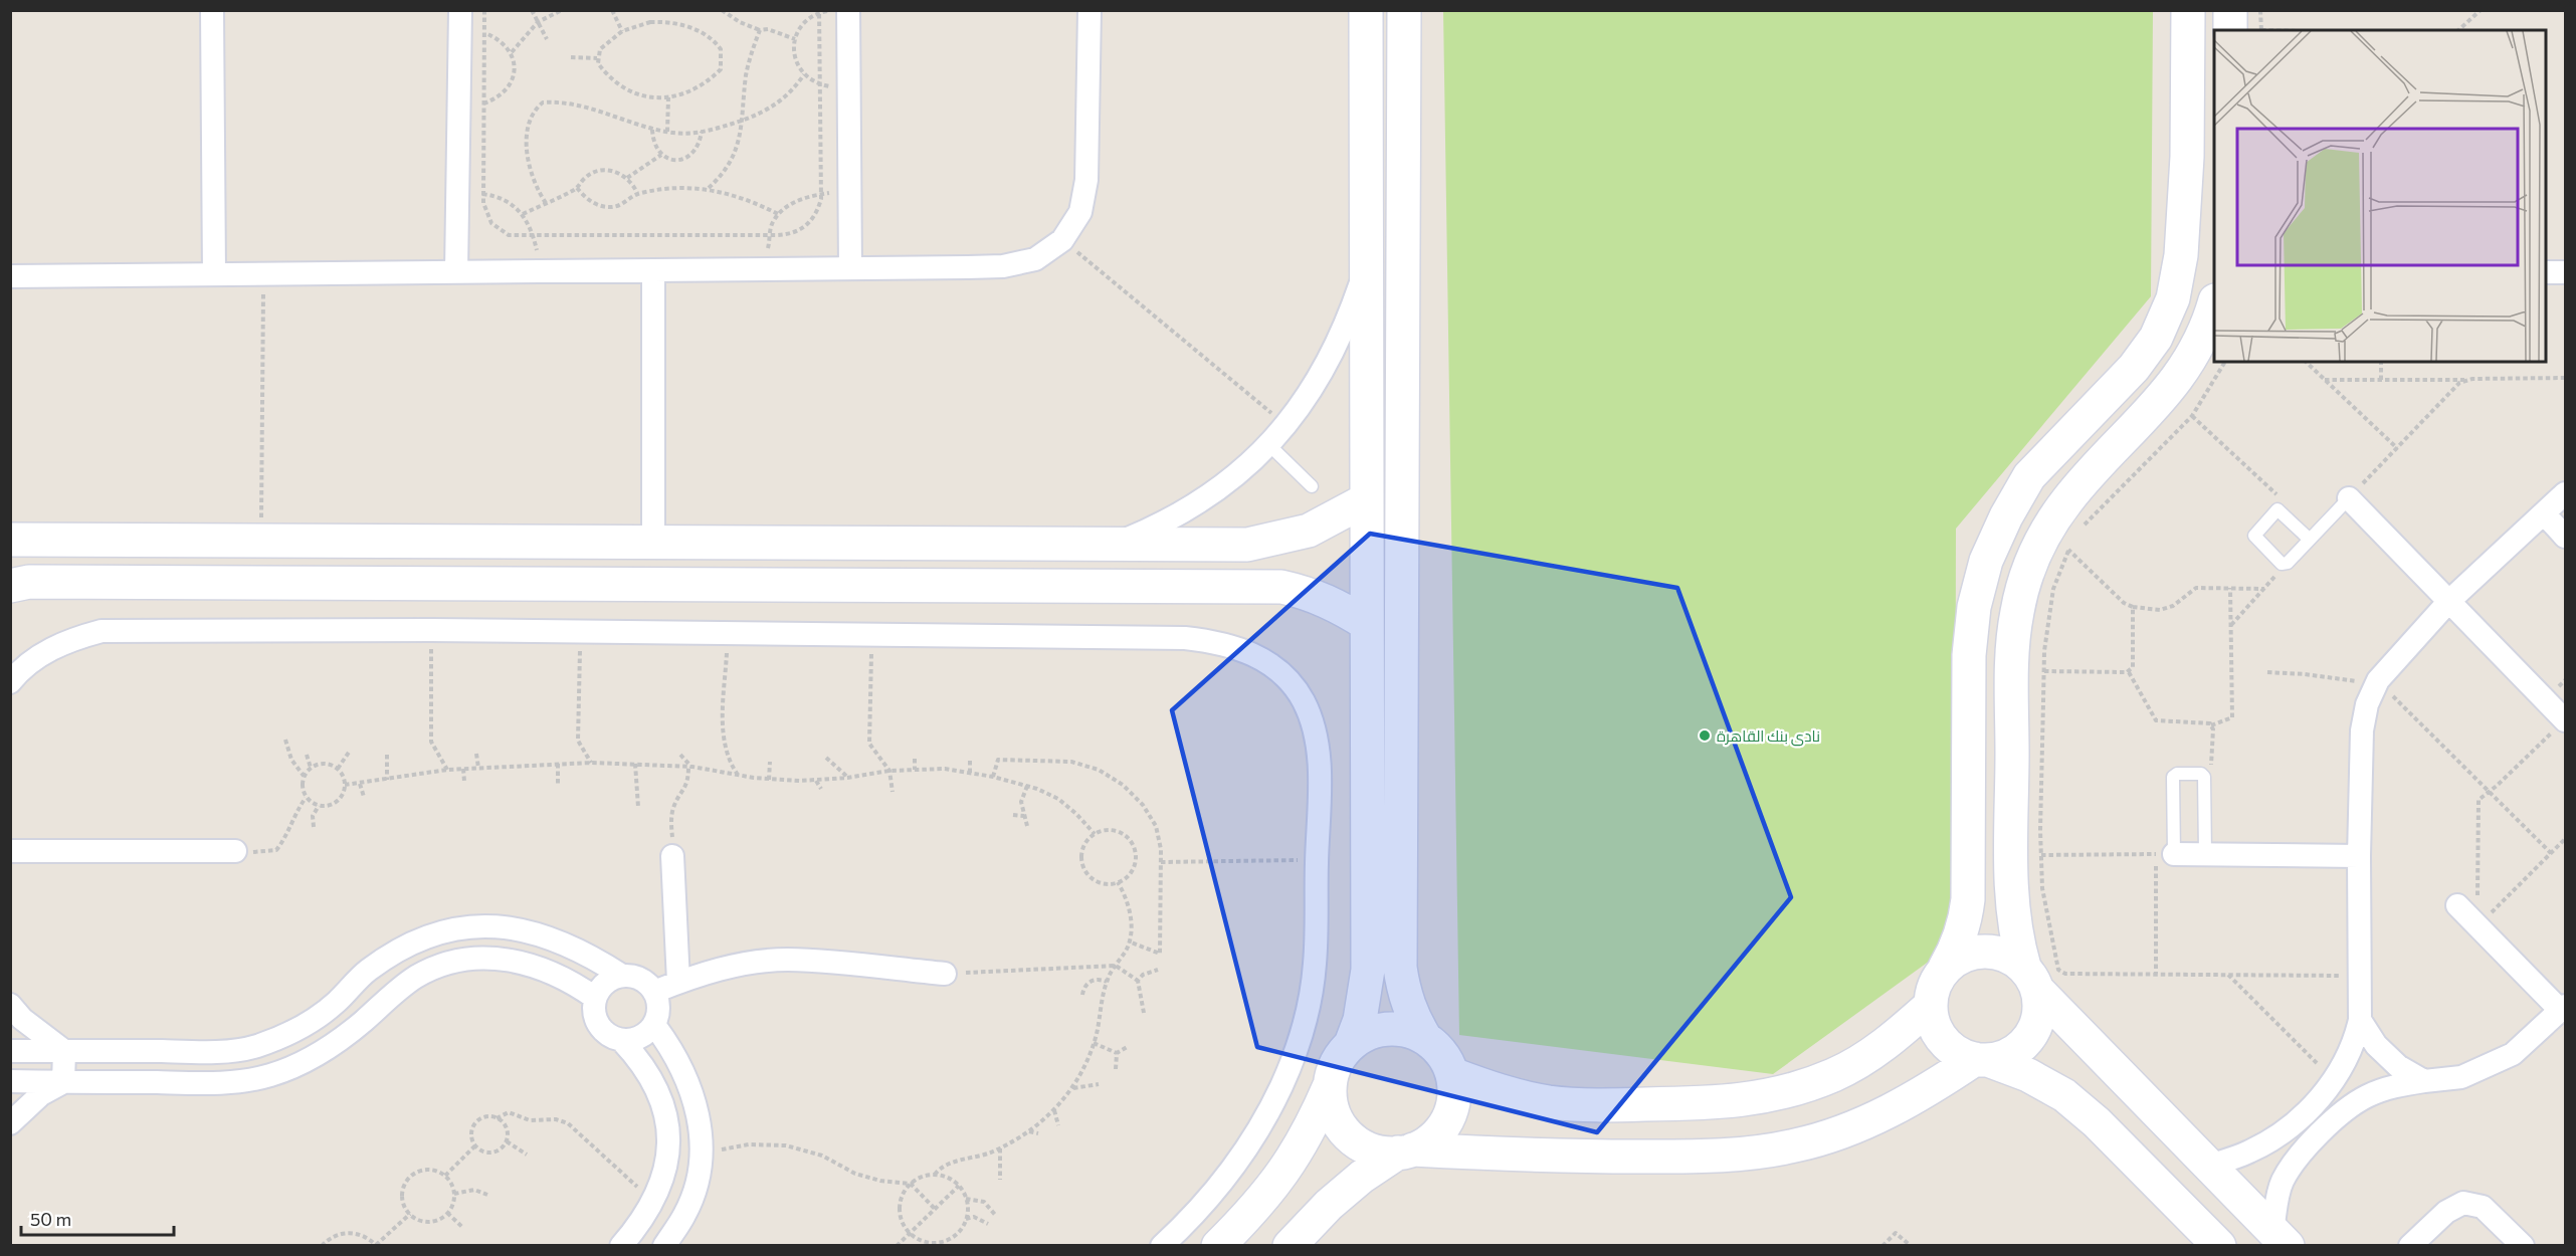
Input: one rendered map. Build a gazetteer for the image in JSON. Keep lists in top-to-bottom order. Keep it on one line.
{"places":["نادى بنك القاهرة"],"scale_bar":"50 m"}
